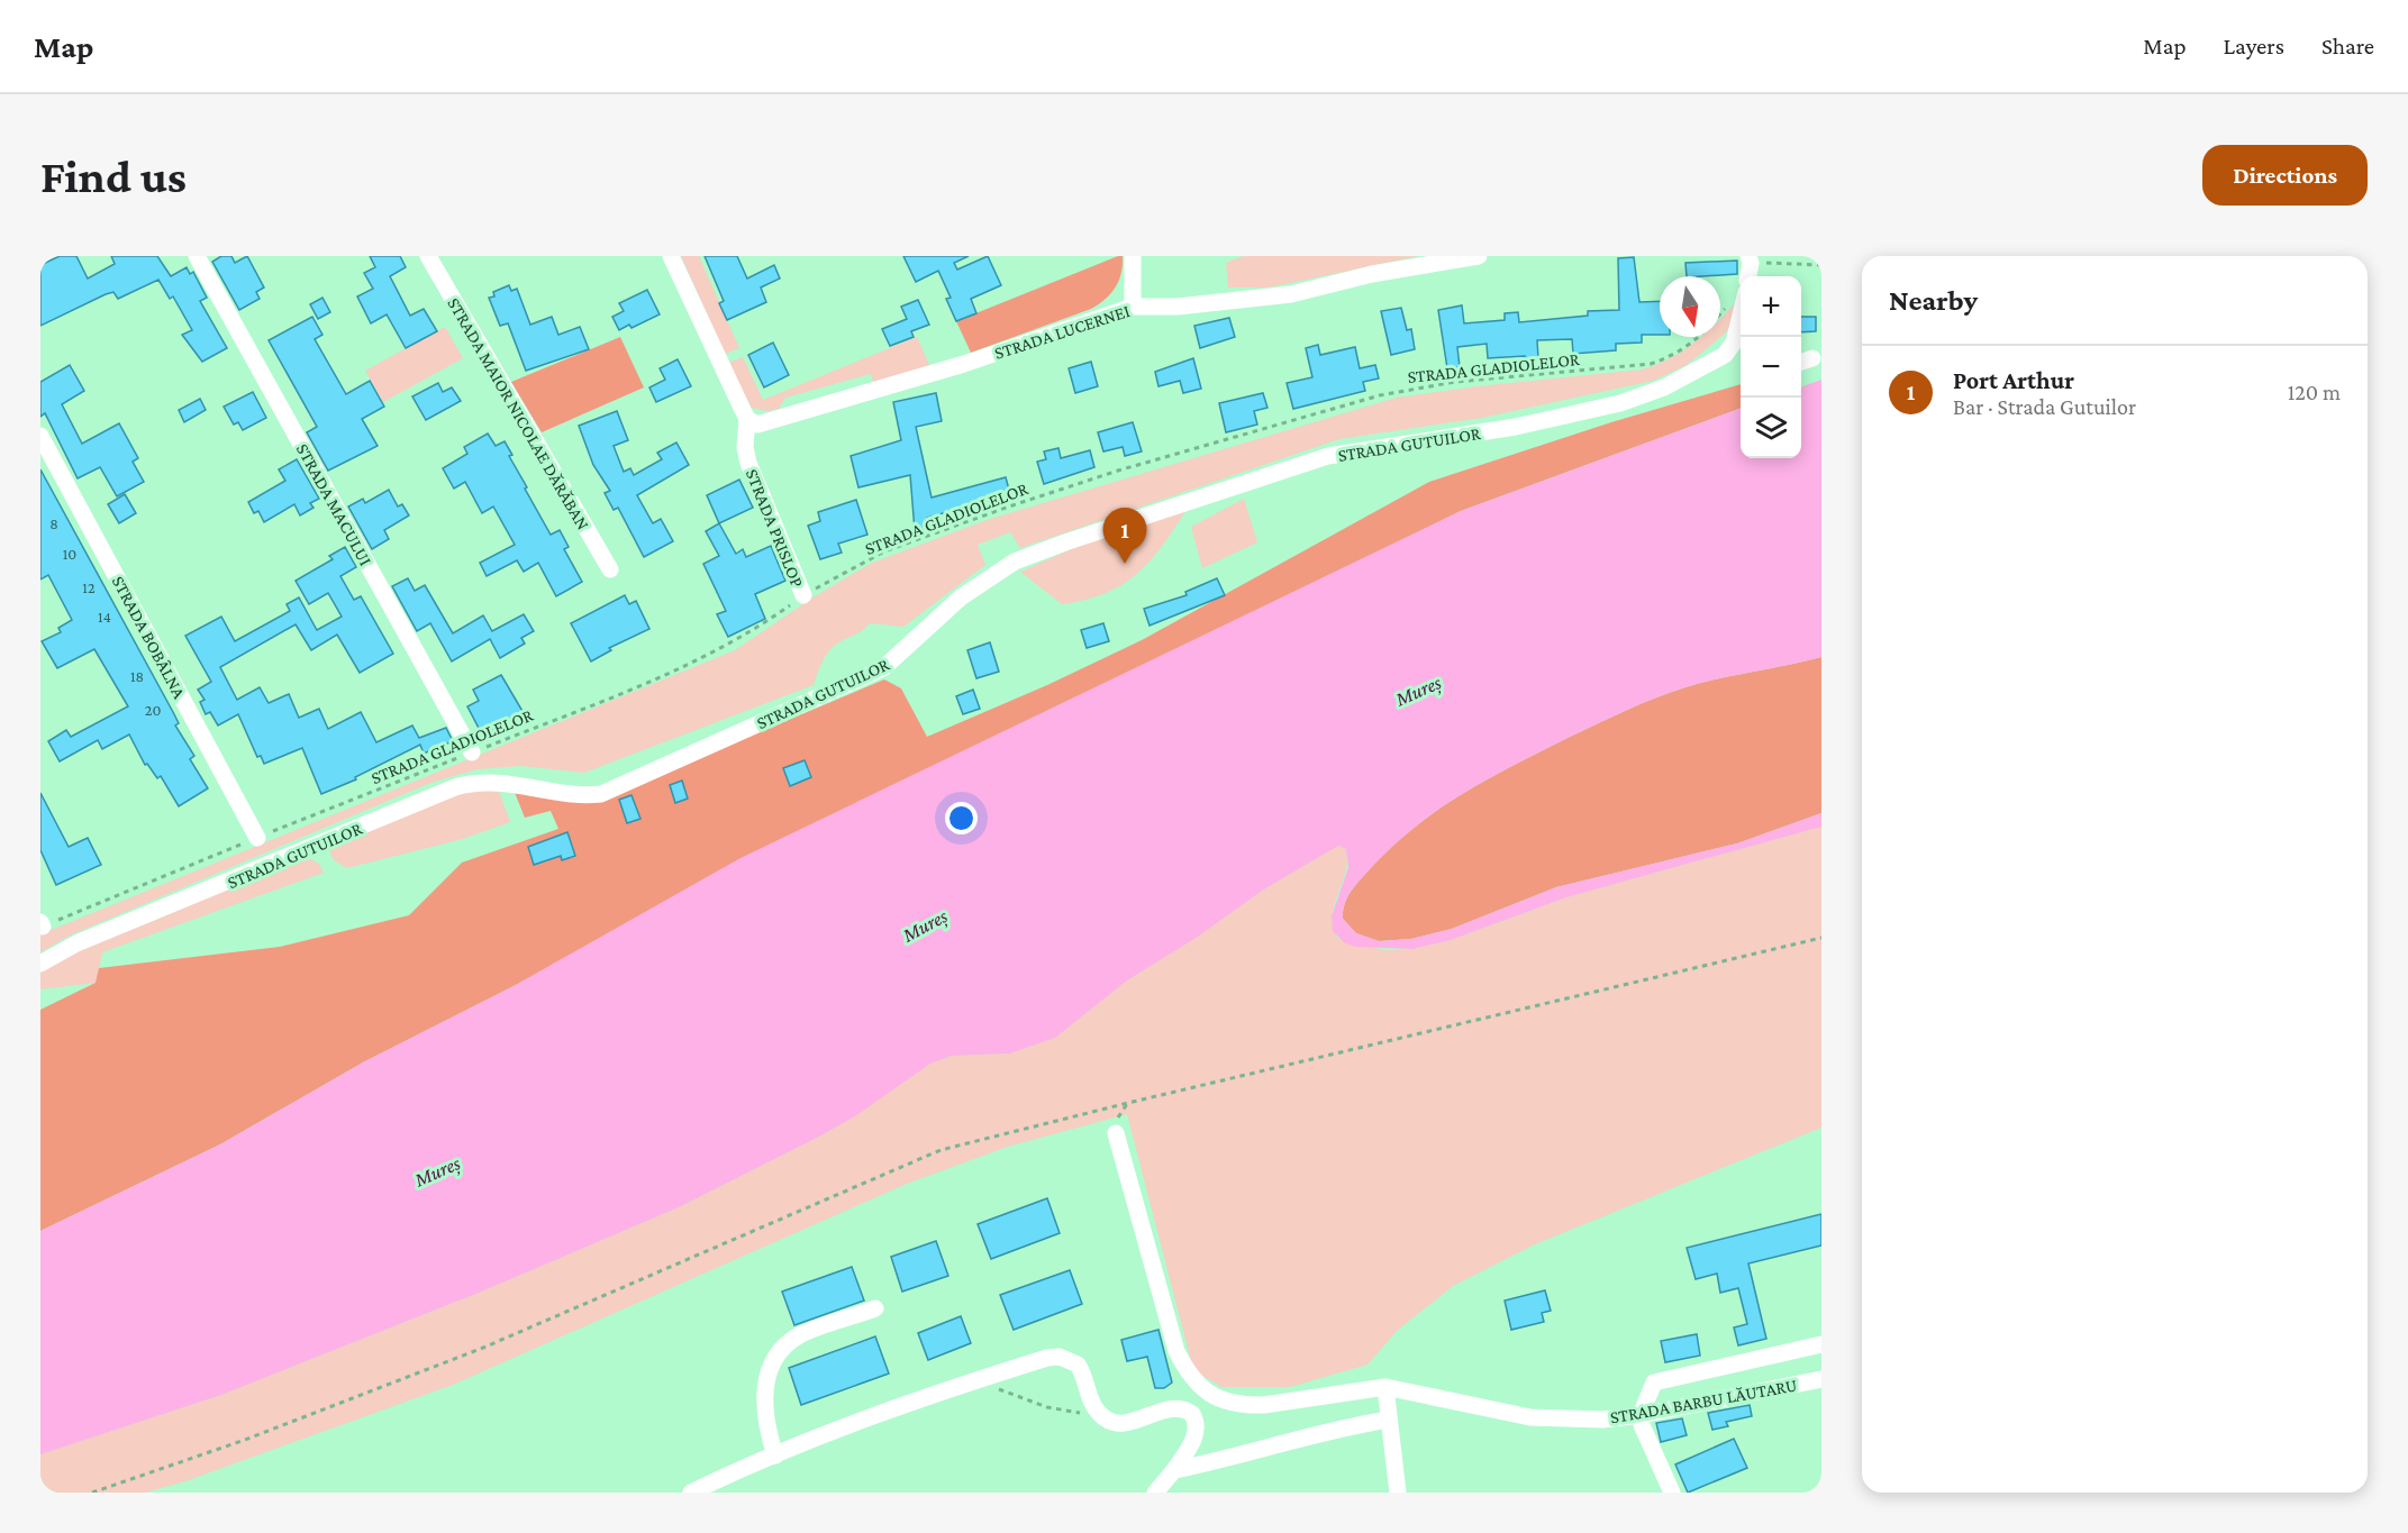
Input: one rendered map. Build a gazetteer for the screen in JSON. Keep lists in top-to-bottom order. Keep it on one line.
{"streets":{"street":["STRADA LUCERNEI","STRADA MAIOR NICOLAE DĂRĂBAN","STRADA GUTUILOR","STRADA MACULUI","STRADA PRISLOP","STRADA BOBÂLNA","STRADA BARBU LĂUTARU"],"path":["STRADA GLADIOLELOR"]},"crossings":[["STRADA LUCERNEI","STRADA PRISLOP"],["STRADA GLADIOLELOR","STRADA MACULUI"],["STRADA GLADIOLELOR","STRADA PRISLOP"],["STRADA GLADIOLELOR","STRADA BOBÂLNA"]],"water":["Mureș"],"house_numbers":["8","10","12","14","18","20"],"north":"bottom","page":{"header":"Map","nav":["Map","Layers","Share"],"buttons":"Directions","title":"Find us","heading":"Nearby","map_buttons":["+","−"],"list":[{"mark":"1","name":"Port Arthur","note":"Bar · Strada Gutuilor","value":"120 m"}],"pins":"1"}}
